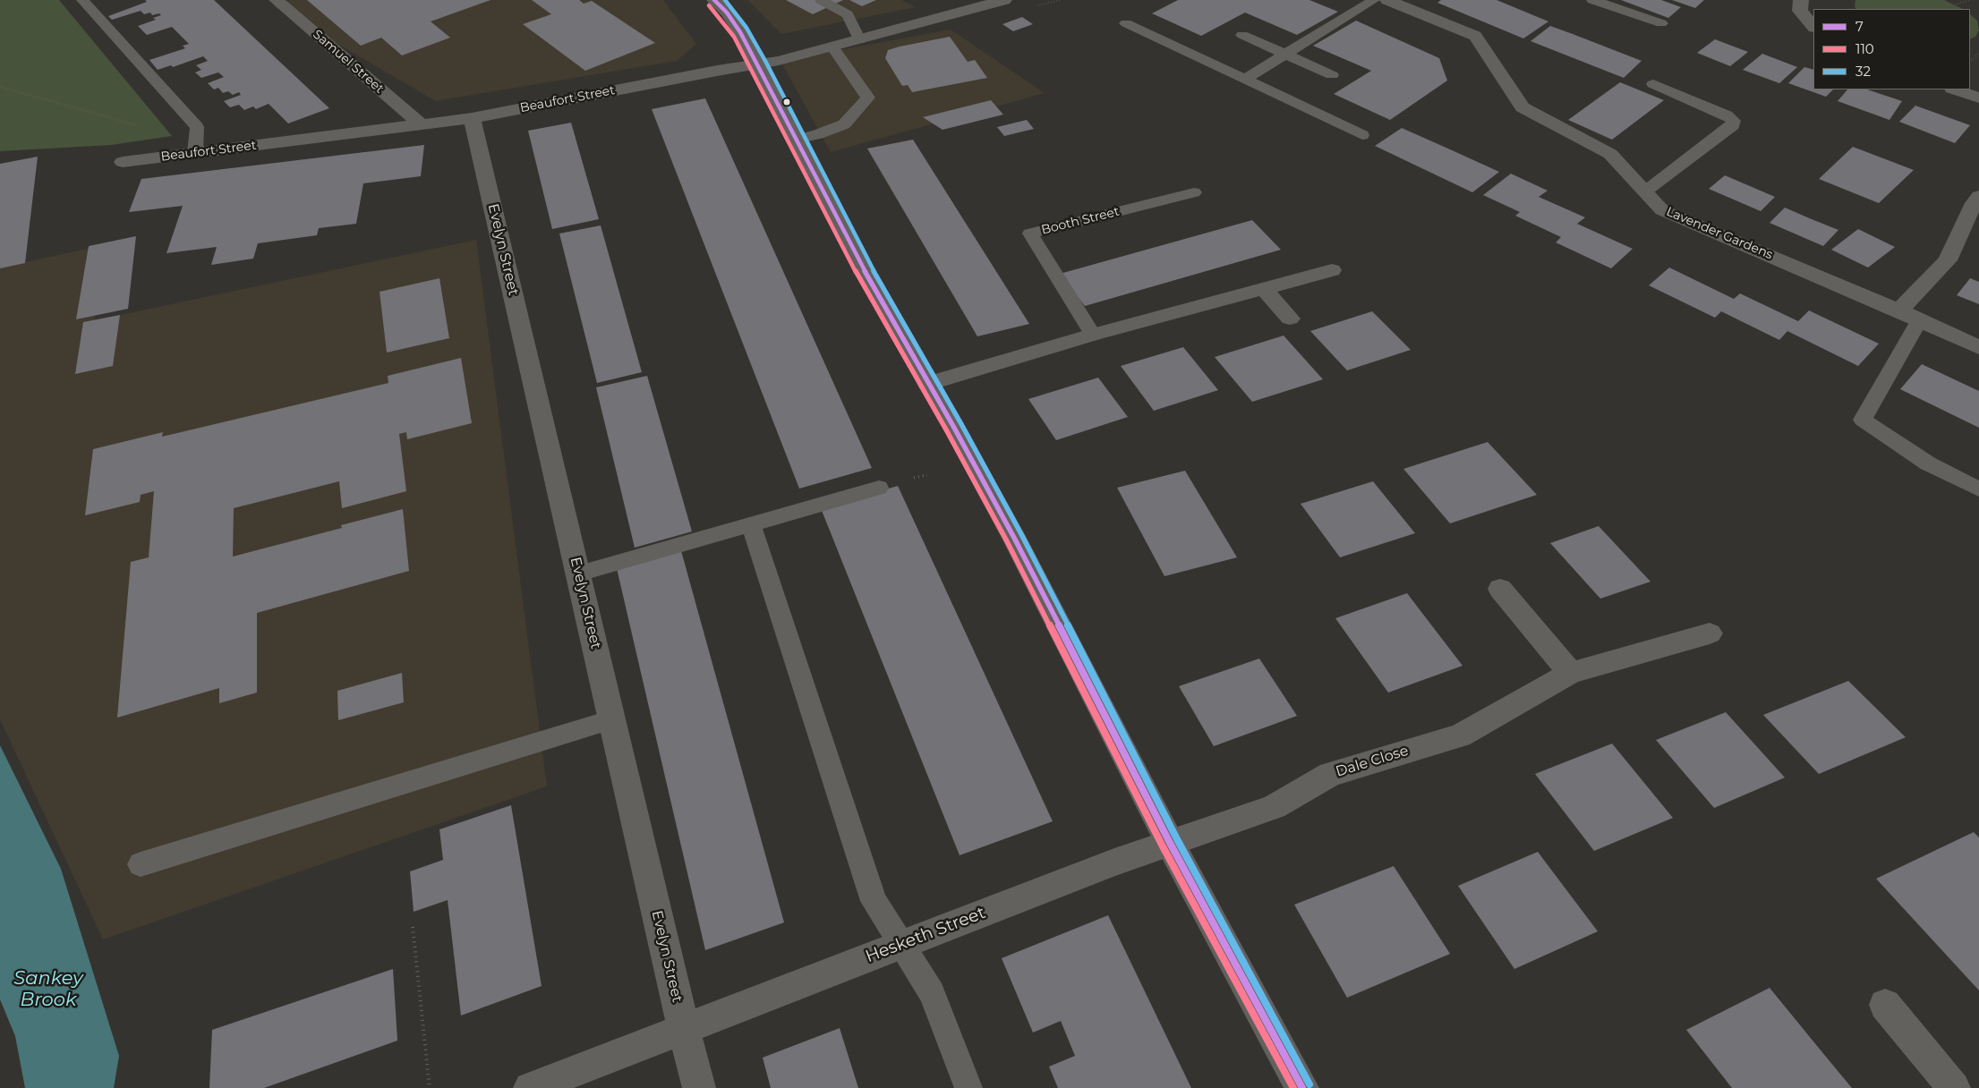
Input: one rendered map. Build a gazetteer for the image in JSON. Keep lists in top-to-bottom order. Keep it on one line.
{"streets":{"street":["Samuel Street","Beaufort Street","Lavender Gardens","Evelyn Street","Dale Close","Hesketh Street"],"lane":["Booth Street"]},"crossings":[["Samuel Street","Beaufort Street"],["Beaufort Street","Evelyn Street"],["Evelyn Street","Hesketh Street"],["Dale Close","Hesketh Street"]],"water":["Sankey Brook"],"lines":["transit line 7","transit line 32","transit line 110"],"legend":["7","110","32"]}
